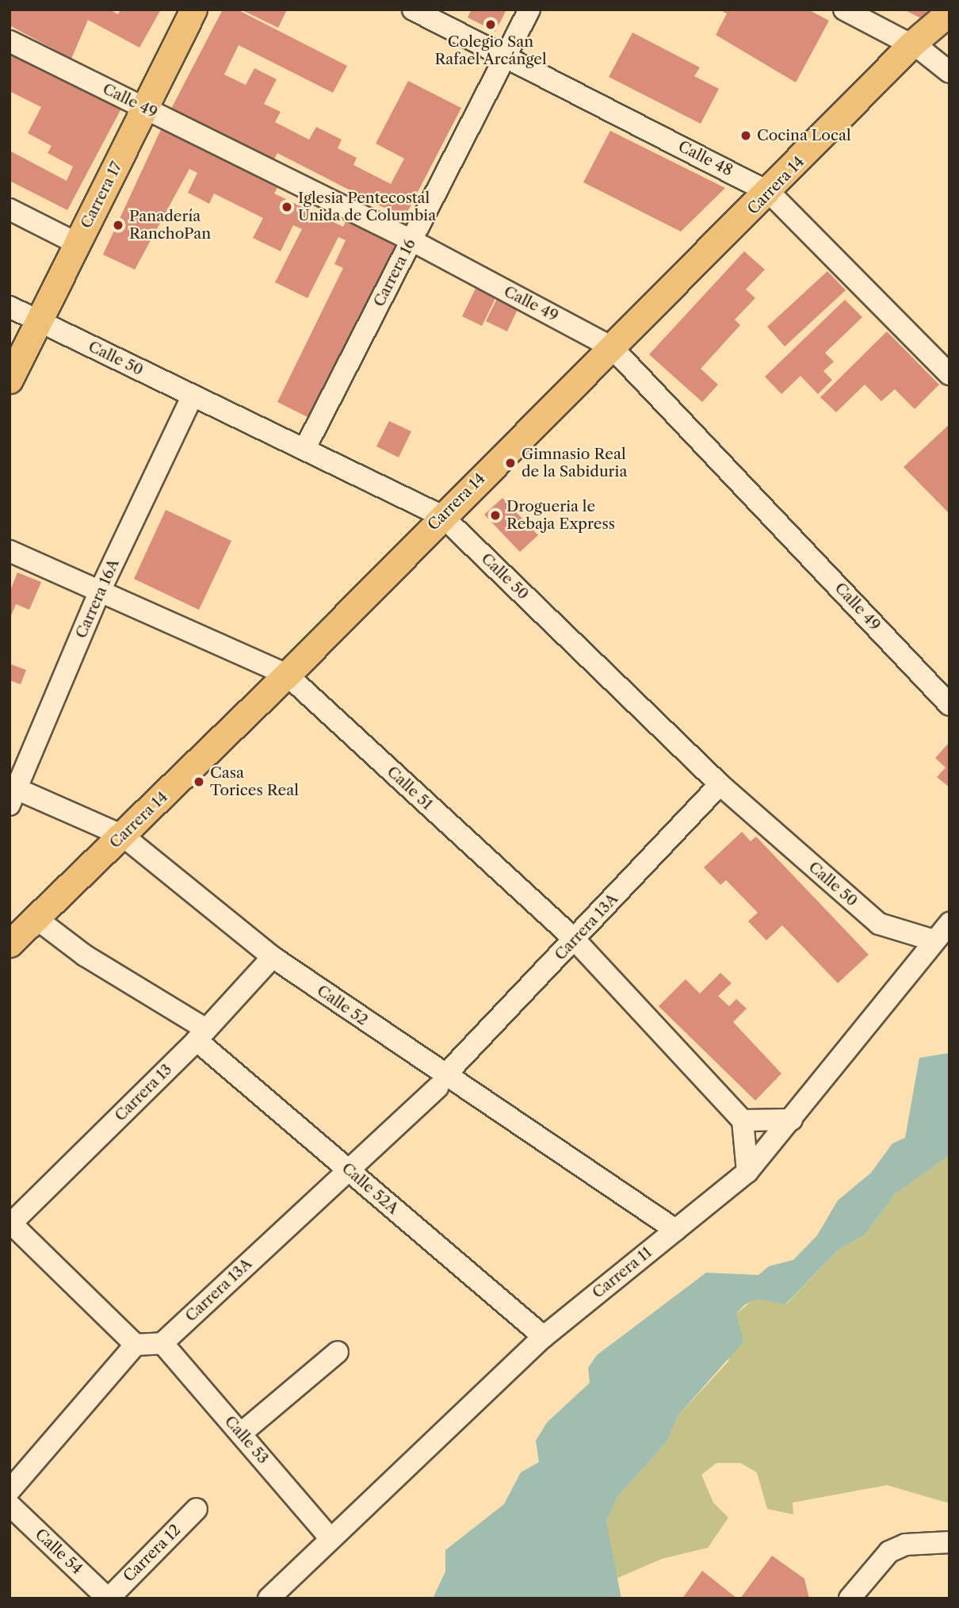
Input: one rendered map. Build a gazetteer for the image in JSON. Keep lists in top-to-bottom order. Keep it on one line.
{"streets":{"main road":["Carrera 14","Carrera 17"],"street":["Calle 49","Calle 48","Carrera 16","Calle 50","Carrera 16A","Calle 51","Carrera 13A","Calle 52","Carrera 13","Calle 52A","Carrera 11","Calle 53","Calle 54","Carrera 12"]},"crossings":[["Calle 49","Carrera 14"],["Calle 49","Carrera 17"],["Calle 49","Carrera 16"],["Calle 48","Carrera 14"],["Calle 48","Carrera 16"],["Carrera 14","Calle 50"],["Carrera 14","Calle 51"],["Carrera 14","Calle 52"],["Carrera 14","Calle 52A"],["Carrera 17","Calle 50"],["Carrera 16","Calle 50"],["Calle 50","Carrera 16A"],["Calle 50","Carrera 13A"],["Calle 50","Carrera 11"],["Carrera 16A","Calle 51"],["Carrera 16A","Calle 52"],["Calle 51","Carrera 13A"],["Carrera 13A","Calle 52A"],["Carrera 13A","Calle 53"],["Calle 52","Carrera 13"],["Calle 52","Carrera 11"],["Carrera 13","Calle 52A"],["Calle 52A","Carrera 11"],["Carrera 11","Calle 53"],["Calle 54","Carrera 12"]],"places":["Colegio San Rafael Arcángel","Cocina Local","Iglesia Pentecostal Unida de Columbia","Panadería RanchoPan","Gimnasio Real de la Sabiduria","Drogueria le Rebaja Express","Casa Torices Real"]}
